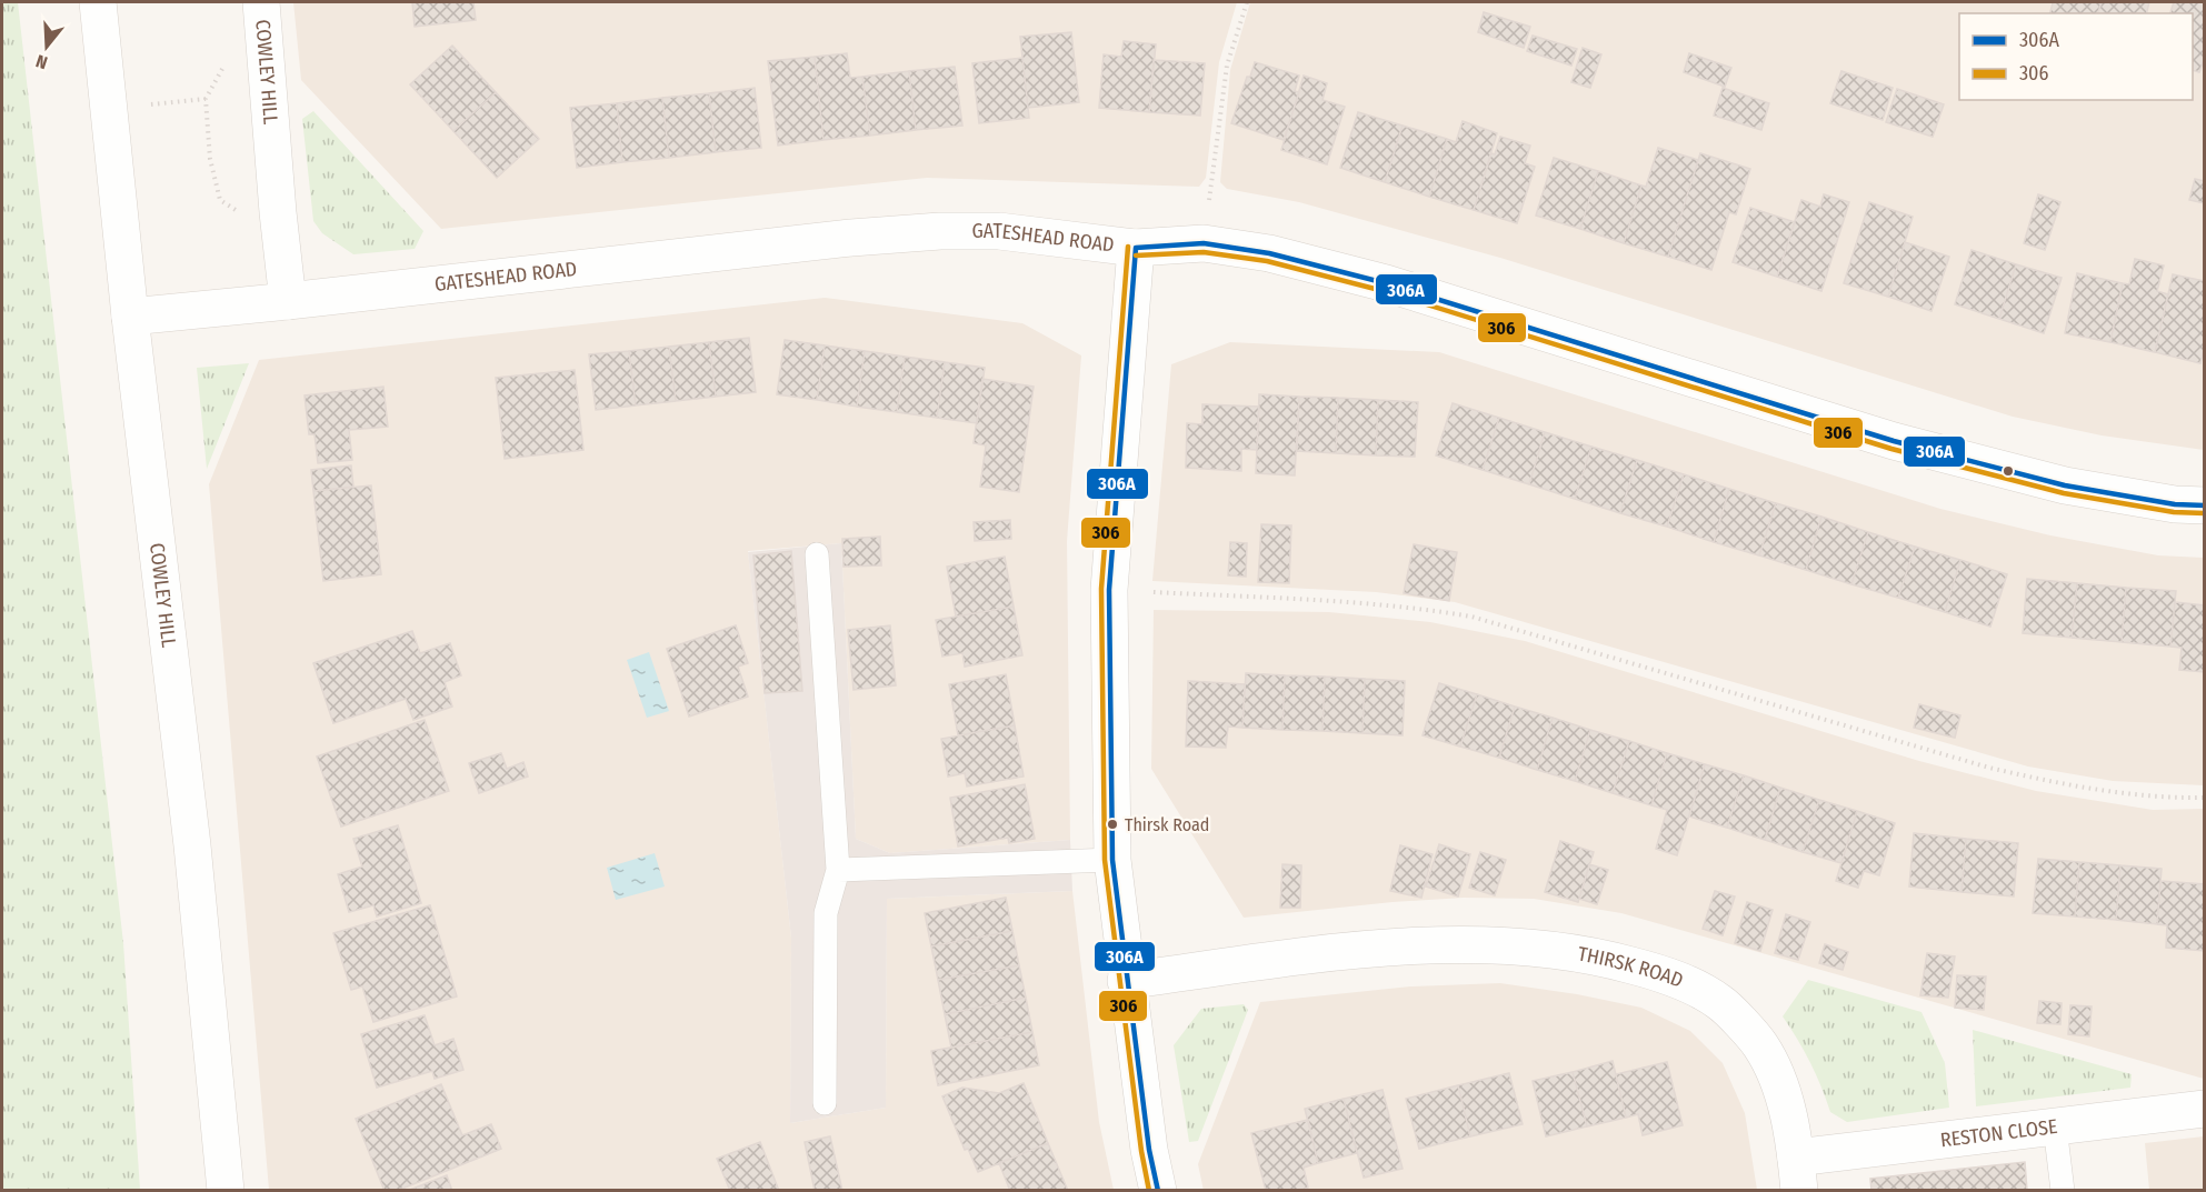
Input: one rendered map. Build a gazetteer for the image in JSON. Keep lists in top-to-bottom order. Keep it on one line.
{"streets":{"street":["COWLEY HILL","GATESHEAD ROAD","THIRSK ROAD","RESTON CLOSE"]},"crossings":[["COWLEY HILL","GATESHEAD ROAD"],["THIRSK ROAD","RESTON CLOSE"]],"places":["Thirsk Road"],"lines":["transit line 306A","transit line 306"],"legend":["306A","306"],"north":"bottom"}
